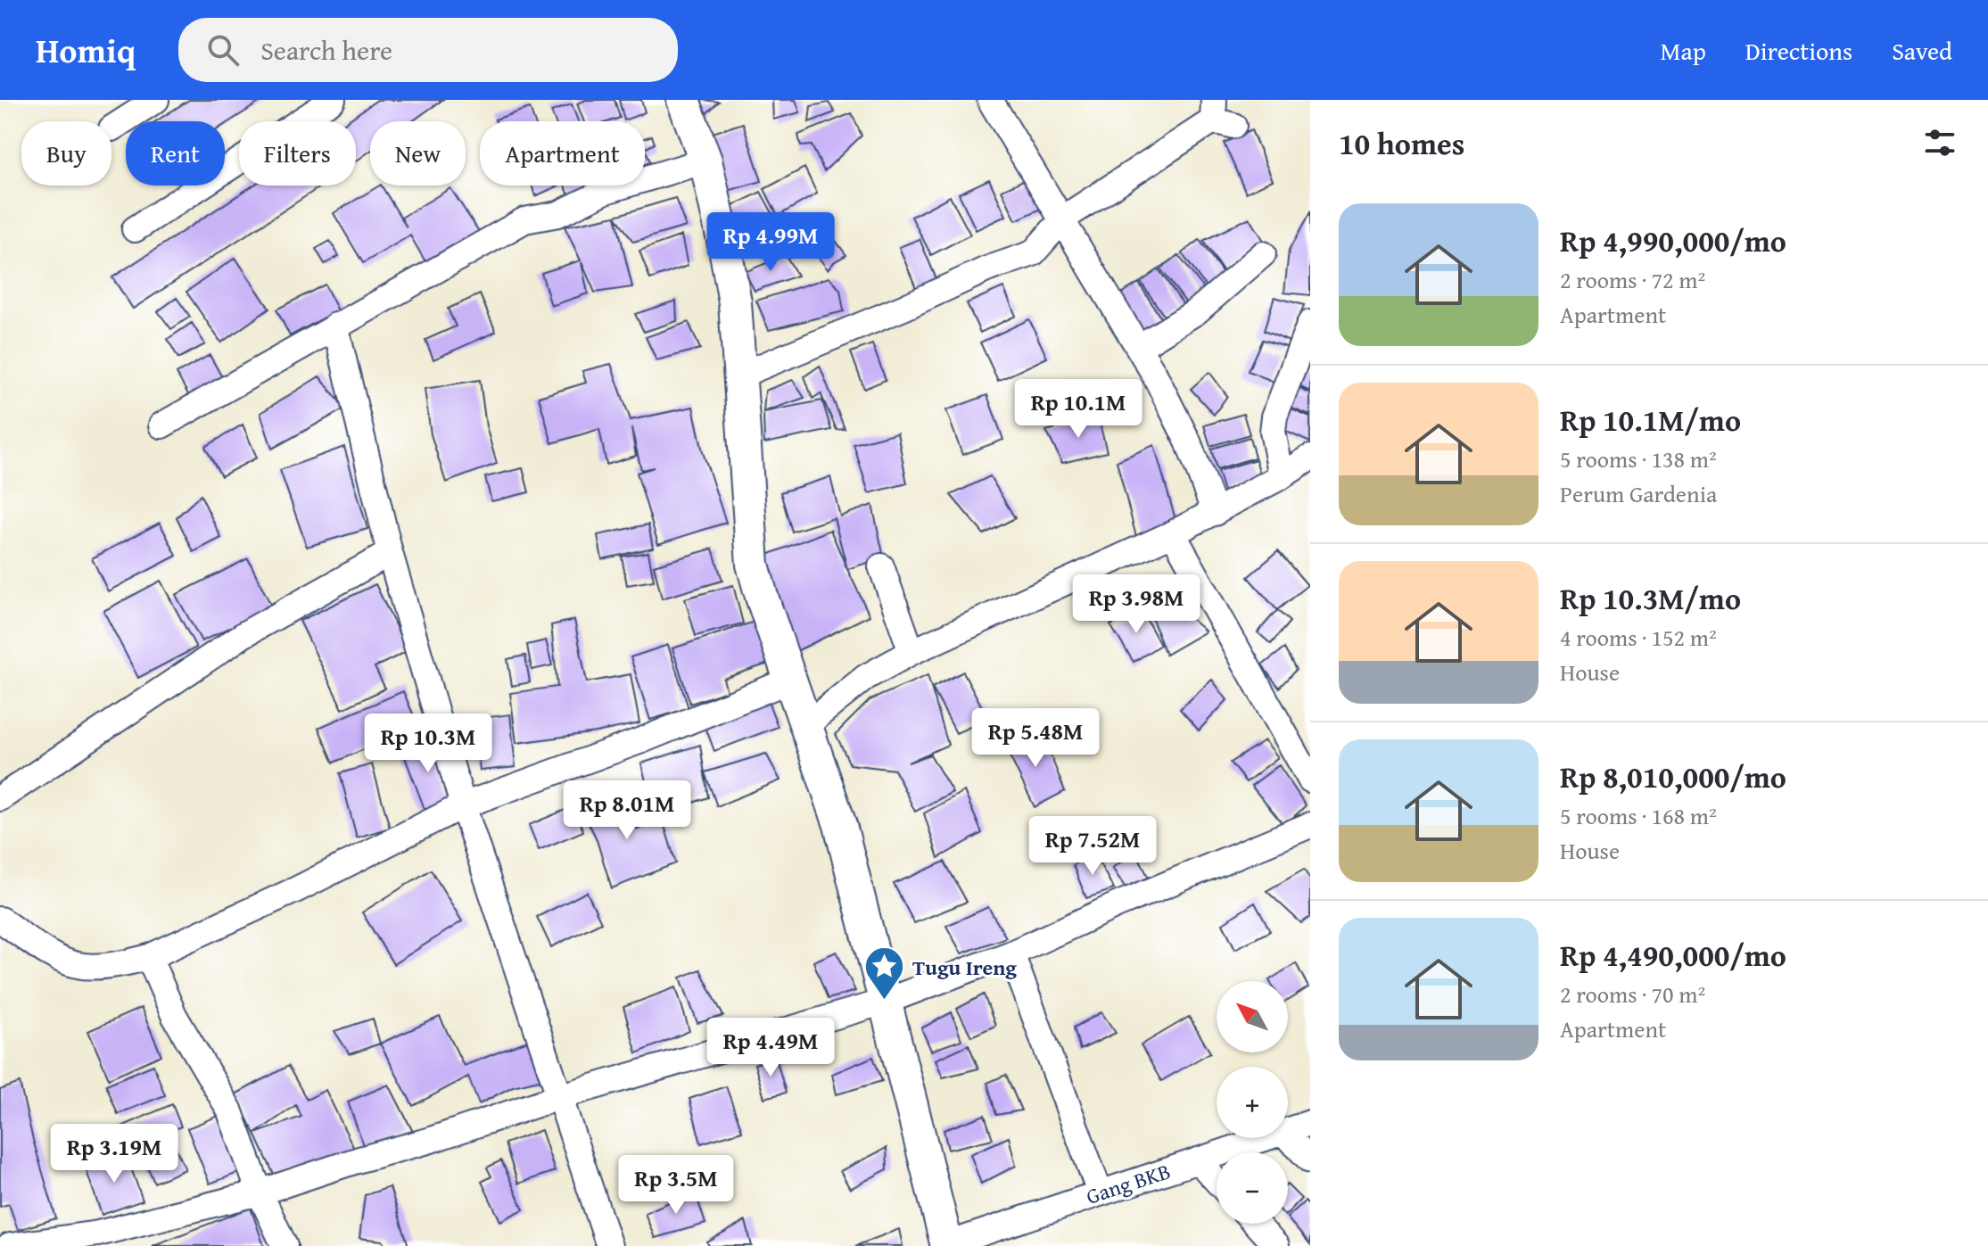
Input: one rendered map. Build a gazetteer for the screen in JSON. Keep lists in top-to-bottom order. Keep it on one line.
{"streets":{"street":["Gang BKB"]},"places":{"place":["Tugu Ireng"]},"north":"top left","page":{"header":"Homiq","search":"Search here","nav":["Map","Directions","Saved"],"heading":"10 homes","chip":["Buy","Rent","Filters","New","Apartment"],"list":[{"name":"Rp 4,990,000/mo","note":"2 rooms · 72 m² · Apartment"},{"name":"Rp 10.1M/mo","note":"5 rooms · 138 m² · Perum Gardenia"},{"name":"Rp 10.3M/mo","note":"4 rooms · 152 m² · House"},{"name":"Rp 8,010,000/mo","note":"5 rooms · 168 m² · House"},{"name":"Rp 4,490,000/mo","note":"2 rooms · 70 m² · Apartment"}],"price":["Rp 4.99M","Rp 10.1M","Rp 3.98M","Rp 5.48M","Rp 10.3M","Rp 8.01M","Rp 7.52M","Rp 4.49M","Rp 3.19M","Rp 3.5M"],"map_buttons":["+","−"]}}
